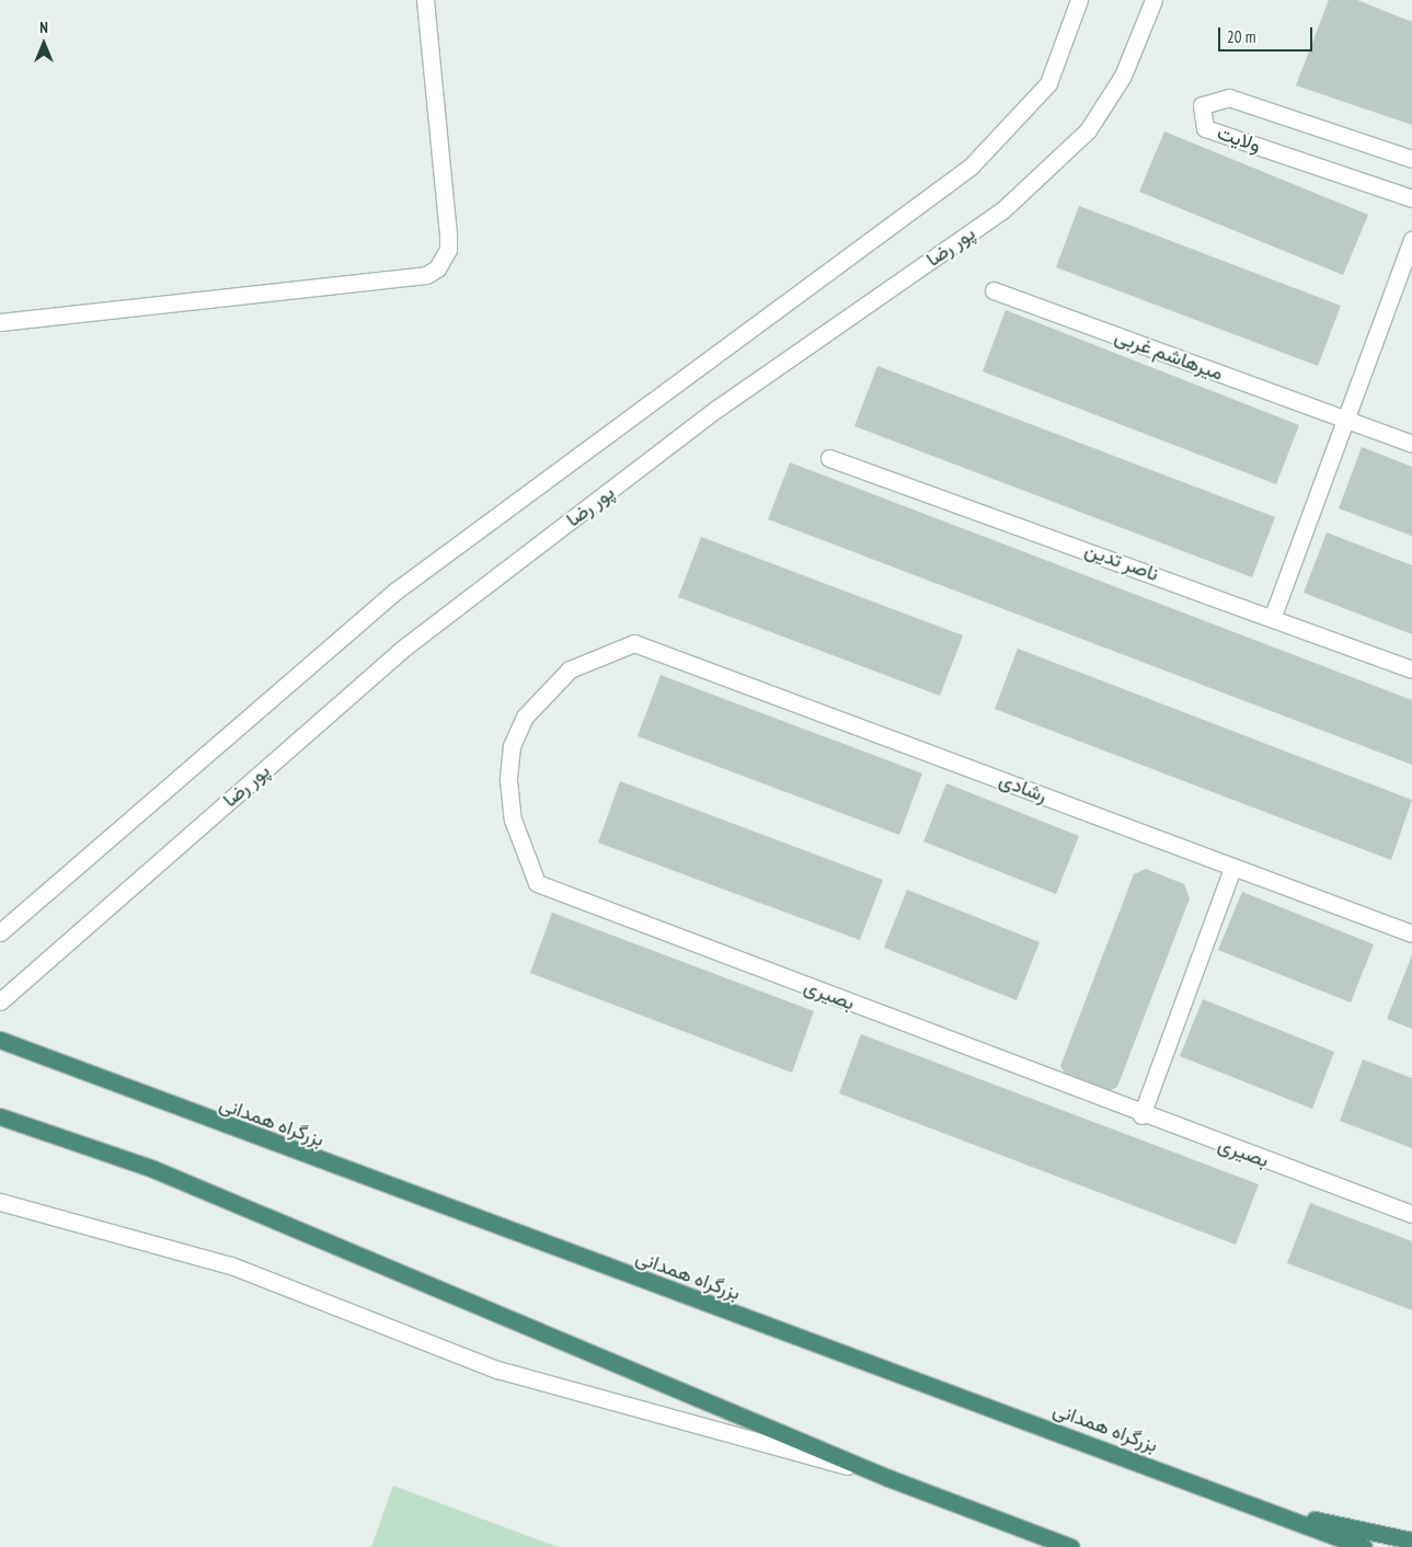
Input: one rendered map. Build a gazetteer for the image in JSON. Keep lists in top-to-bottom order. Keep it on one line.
{"streets":{"highway":["بزرگراه همدانی"],"street":["ولایت","پور رضا","میرهاشم غربی","ناصر تدین","رشادی","بصیری"]},"crossings":[["رشادی","بصیری"]],"scale_bar":"20 m","north":"top"}
